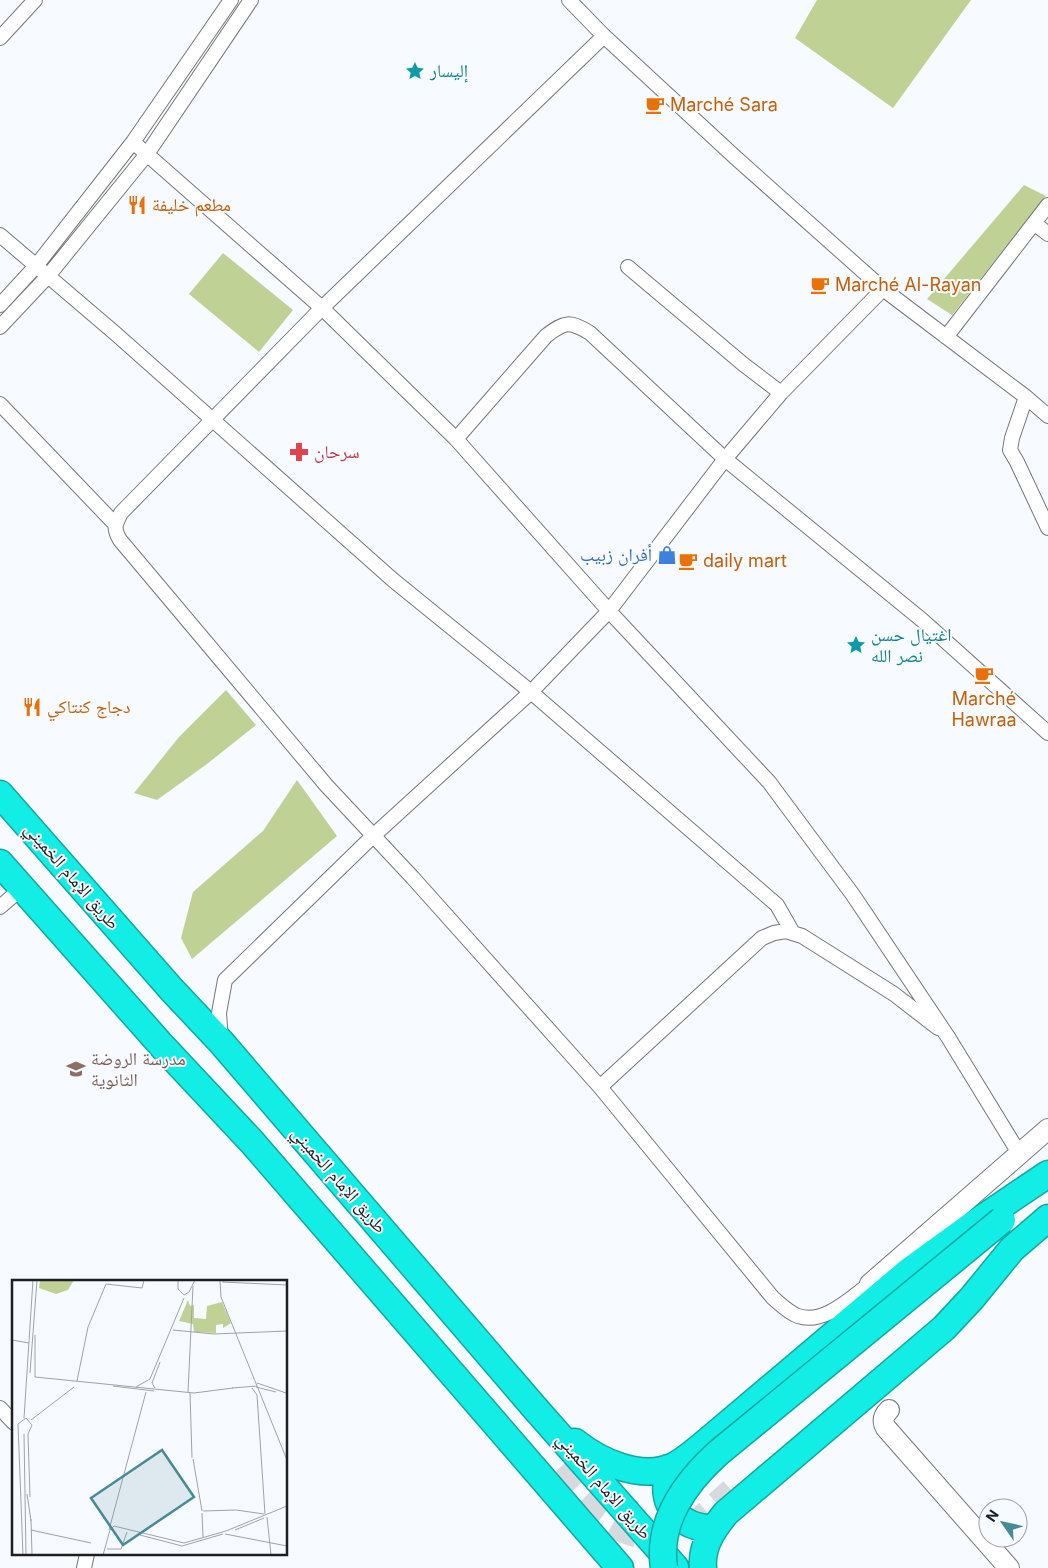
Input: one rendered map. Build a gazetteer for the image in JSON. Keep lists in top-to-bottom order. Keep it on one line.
{"streets":{"highway":["طريق الإمام الخميني"]},"places":{"place":["إليسار","اغتيال حسن نصر الله"],"cafe":["Marché Sara","Marché Al-Rayan","daily mart","Marché Hawraa"],"restaurant":["مطعم خليفة","دجاج كنتاكي"],"pharmacy":["سرحان"],"shop":["أفران زبيب"],"school or university":["مدرسة الروضة الثانوية"]},"north":"top left"}
